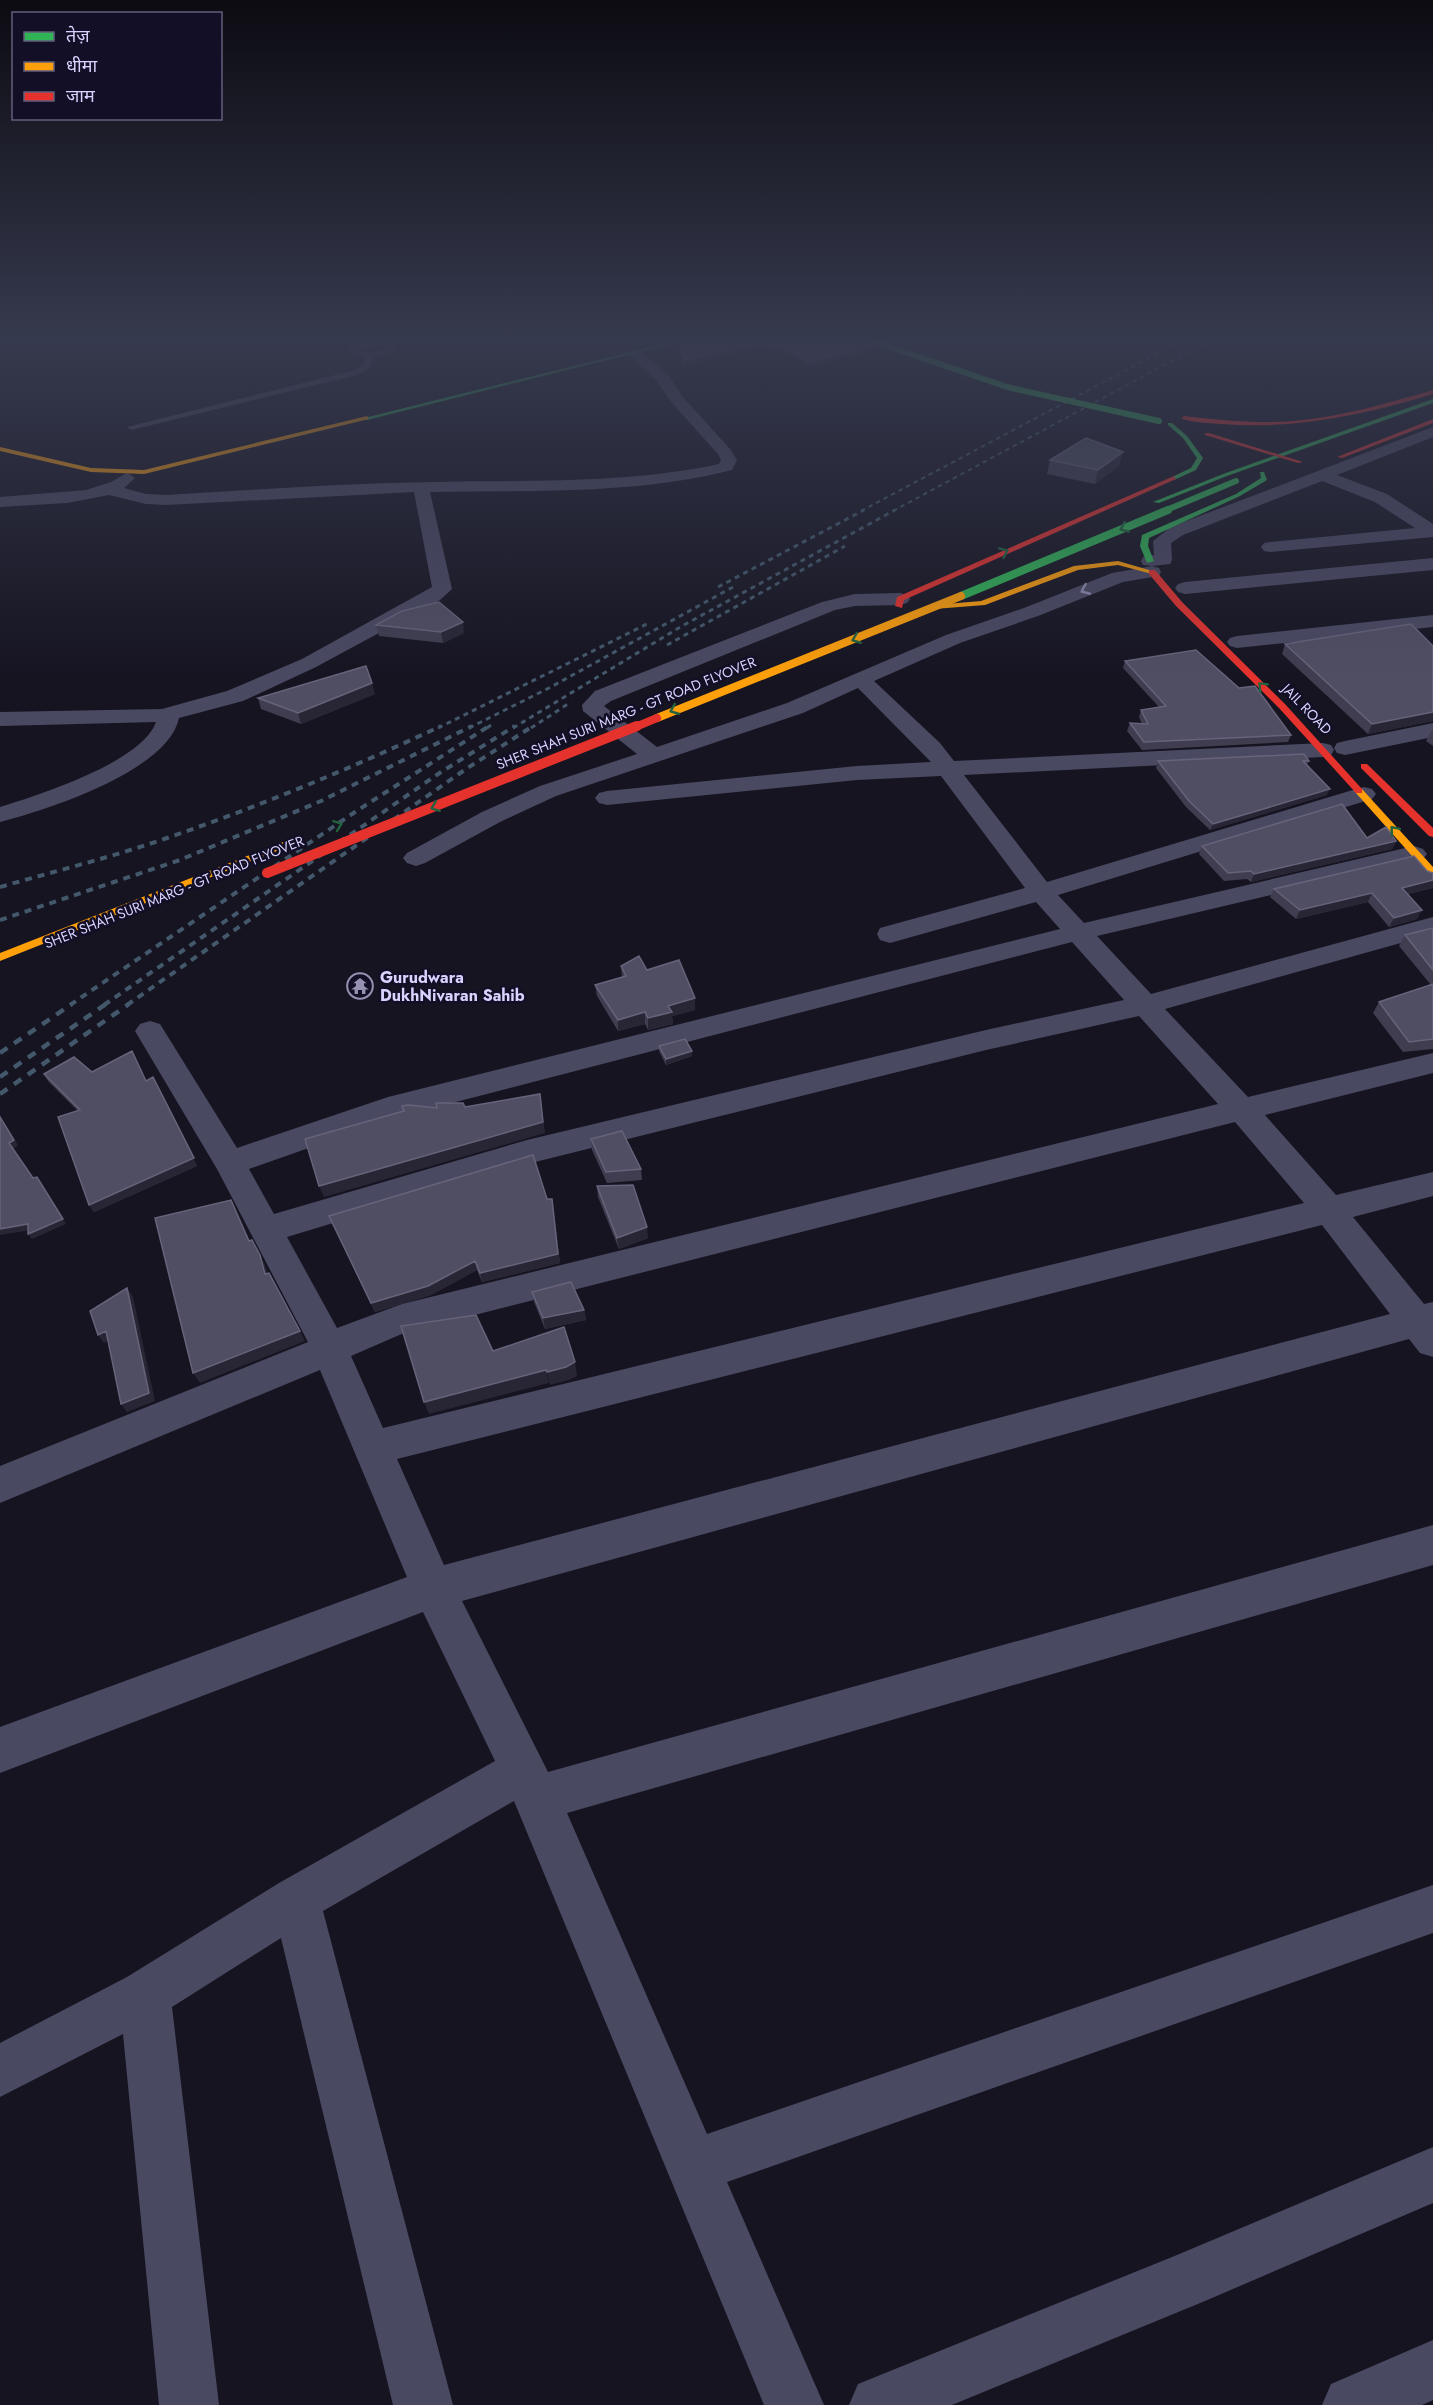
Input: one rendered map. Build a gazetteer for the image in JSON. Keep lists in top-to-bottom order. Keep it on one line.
{"streets":{"main road":["JAIL ROAD","SHER SHAH SURI MARG - GT ROAD FLYOVER"]},"places":{"temple":["Gurudwara DukhNivaran Sahib"]},"legend":["तेज़","धीमा","जाम"]}
